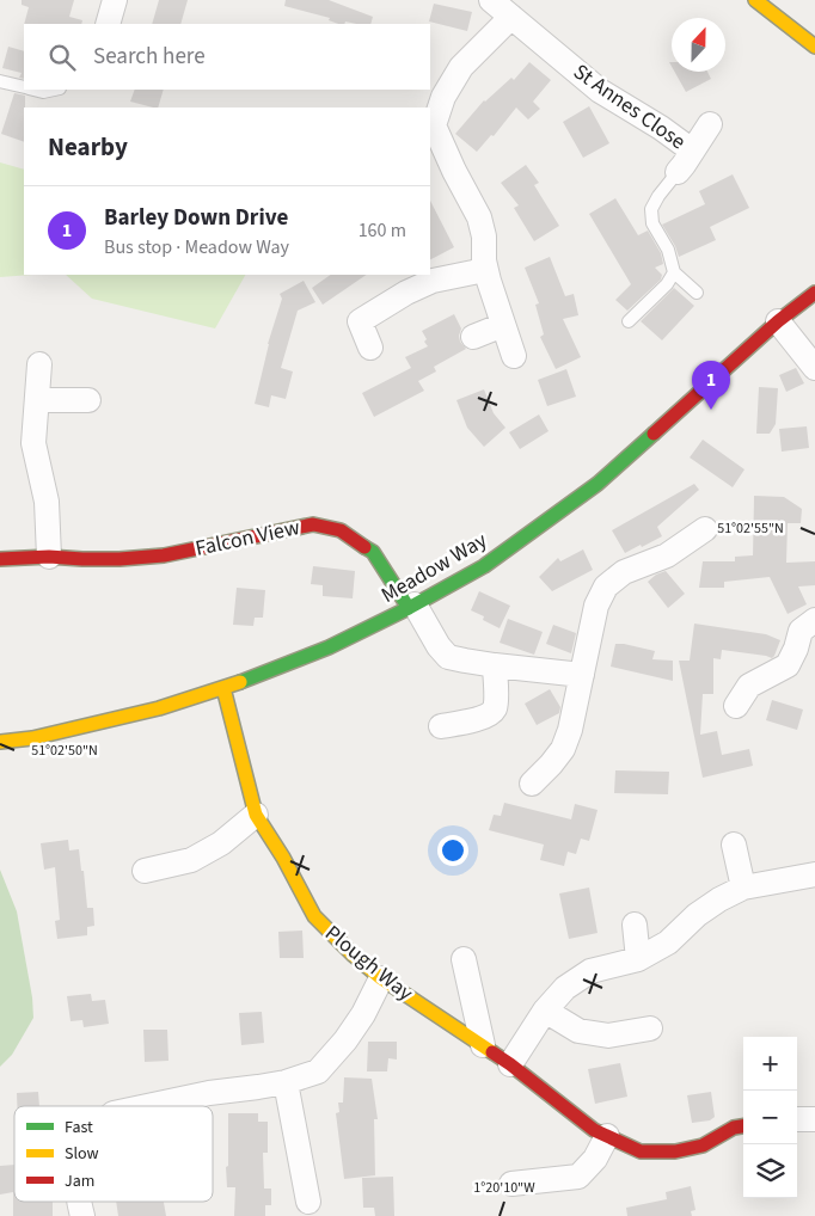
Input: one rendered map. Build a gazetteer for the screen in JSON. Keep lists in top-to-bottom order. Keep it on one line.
{"streets":{"street":["St Annes Close","Falcon View","Meadow Way","Plough Way"]},"crossings":[["Falcon View","Meadow Way"],["Meadow Way","Plough Way"]],"legend":["Fast","Slow","Jam"],"north":"top","page":{"search":"Search here","heading":"Nearby","list":[{"mark":"1","name":"Barley Down Drive","note":"Bus stop · Meadow Way","value":"160 m"}],"pins":"1","map_buttons":["+","−"]},"coordinates":["51°02'55\"N","51°02'50\"N","1°20'10\"W"]}
